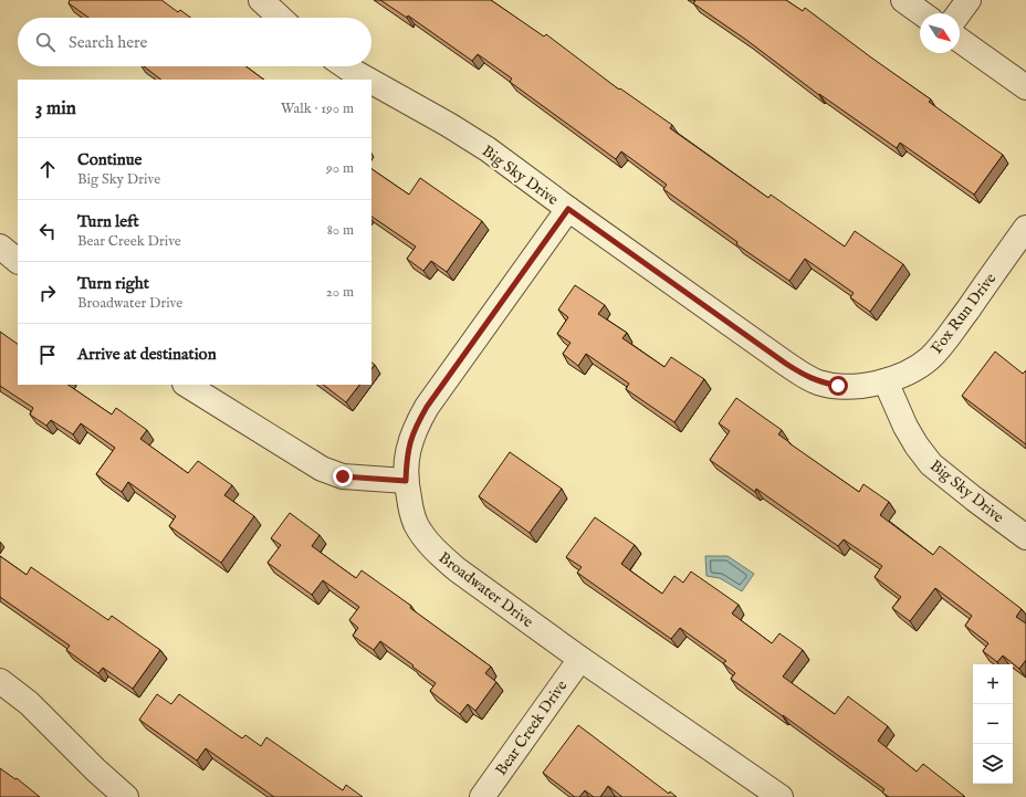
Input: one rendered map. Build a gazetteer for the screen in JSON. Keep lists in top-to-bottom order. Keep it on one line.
{"streets":{"street":["Big Sky Drive","Fox Run Drive","Broadwater Drive","Bear Creek Drive"]},"crossings":[["Big Sky Drive","Fox Run Drive"],["Broadwater Drive","Bear Creek Drive"]],"north":"bottom right","page":{"search":"Search here","heading":["3 min","Walk · 190 m"],"list":[["Continue","Big Sky Drive","90 m"],["Turn left","Bear Creek Drive","80 m"],["Turn right","Broadwater Drive","20 m"],"Arrive at destination"],"map_buttons":["+","−"]}}
